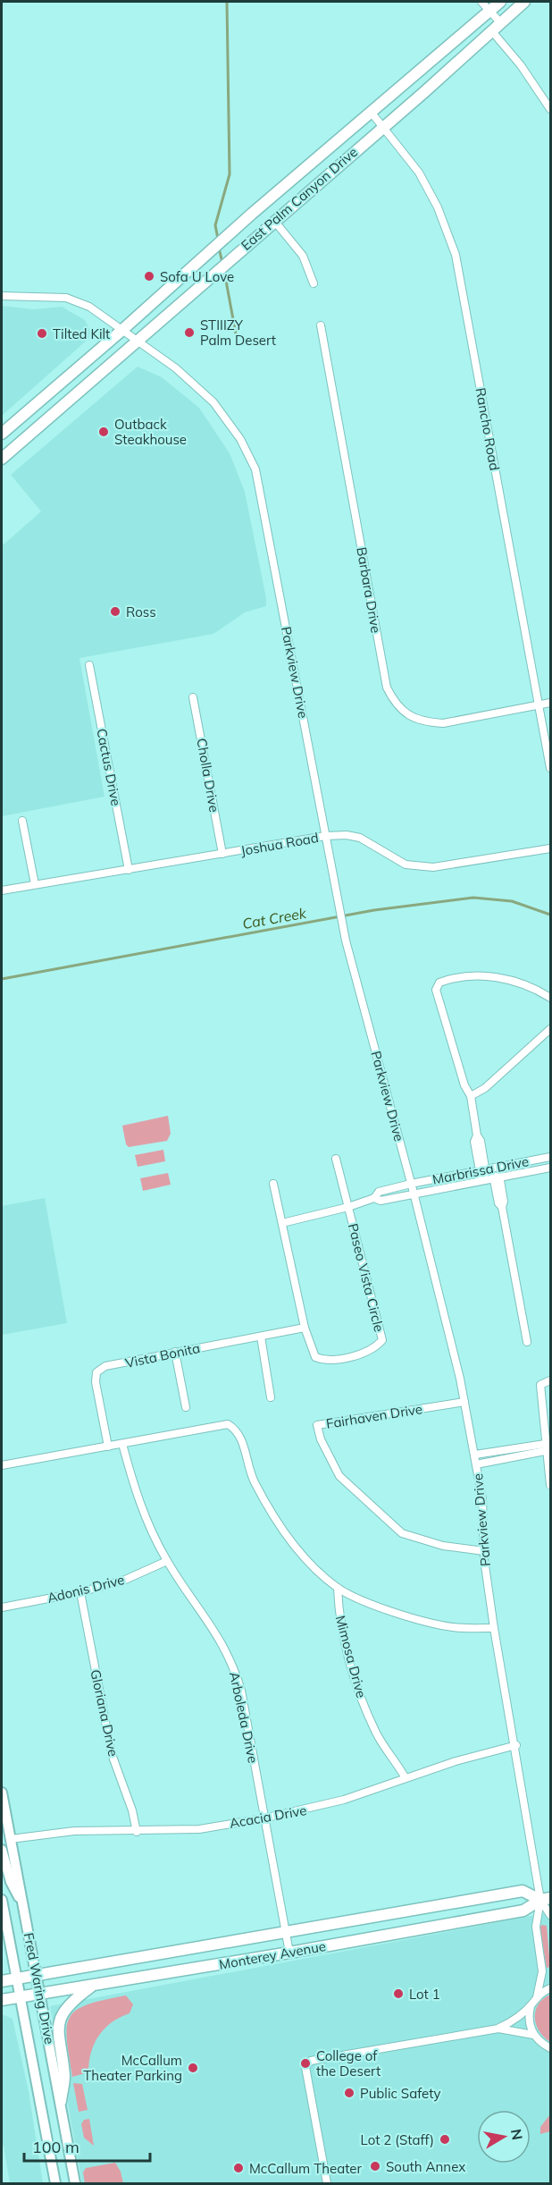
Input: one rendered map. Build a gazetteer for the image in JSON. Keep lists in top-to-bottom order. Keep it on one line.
{"streets":{"main road":["East Palm Canyon Drive","Monterey Avenue","Fred Waring Drive"],"street":["Rancho Road","Barbara Drive","Parkview Drive","Cactus Drive","Cholla Drive","Joshua Road","Marbrissa Drive","Paseo Vista Circle","Vista Bonita","Fairhaven Drive","Adonis Drive","Mimosa Drive","Gloriana Drive","Arboleda Drive","Acacia Drive"]},"crossings":[["East Palm Canyon Drive","Rancho Road"],["East Palm Canyon Drive","Parkview Drive"],["Rancho Road","Barbara Drive"],["Parkview Drive","Joshua Road"],["Parkview Drive","Marbrissa Drive"],["Parkview Drive","Fairhaven Drive"],["Parkview Drive","Acacia Drive"],["Parkview Drive","Monterey Avenue"],["Cactus Drive","Joshua Road"],["Cholla Drive","Joshua Road"],["Paseo Vista Circle","Vista Bonita"],["Adonis Drive","Gloriana Drive"],["Adonis Drive","Arboleda Drive"],["Mimosa Drive","Acacia Drive"],["Gloriana Drive","Acacia Drive"],["Arboleda Drive","Acacia Drive"],["Arboleda Drive","Monterey Avenue"],["Acacia Drive","Fred Waring Drive"],["Monterey Avenue","Fred Waring Drive"]],"water":["Cat Creek"],"places":["Sofa U Love","STIIIZY Palm Desert","Tilted Kilt","Outback Steakhouse","Ross","Lot 1","College of the Desert","McCallum Theater Parking","Public Safety","Lot 2 (Staff)","South Annex","McCallum Theater"],"scale_bar":"100 m","north":"right"}
